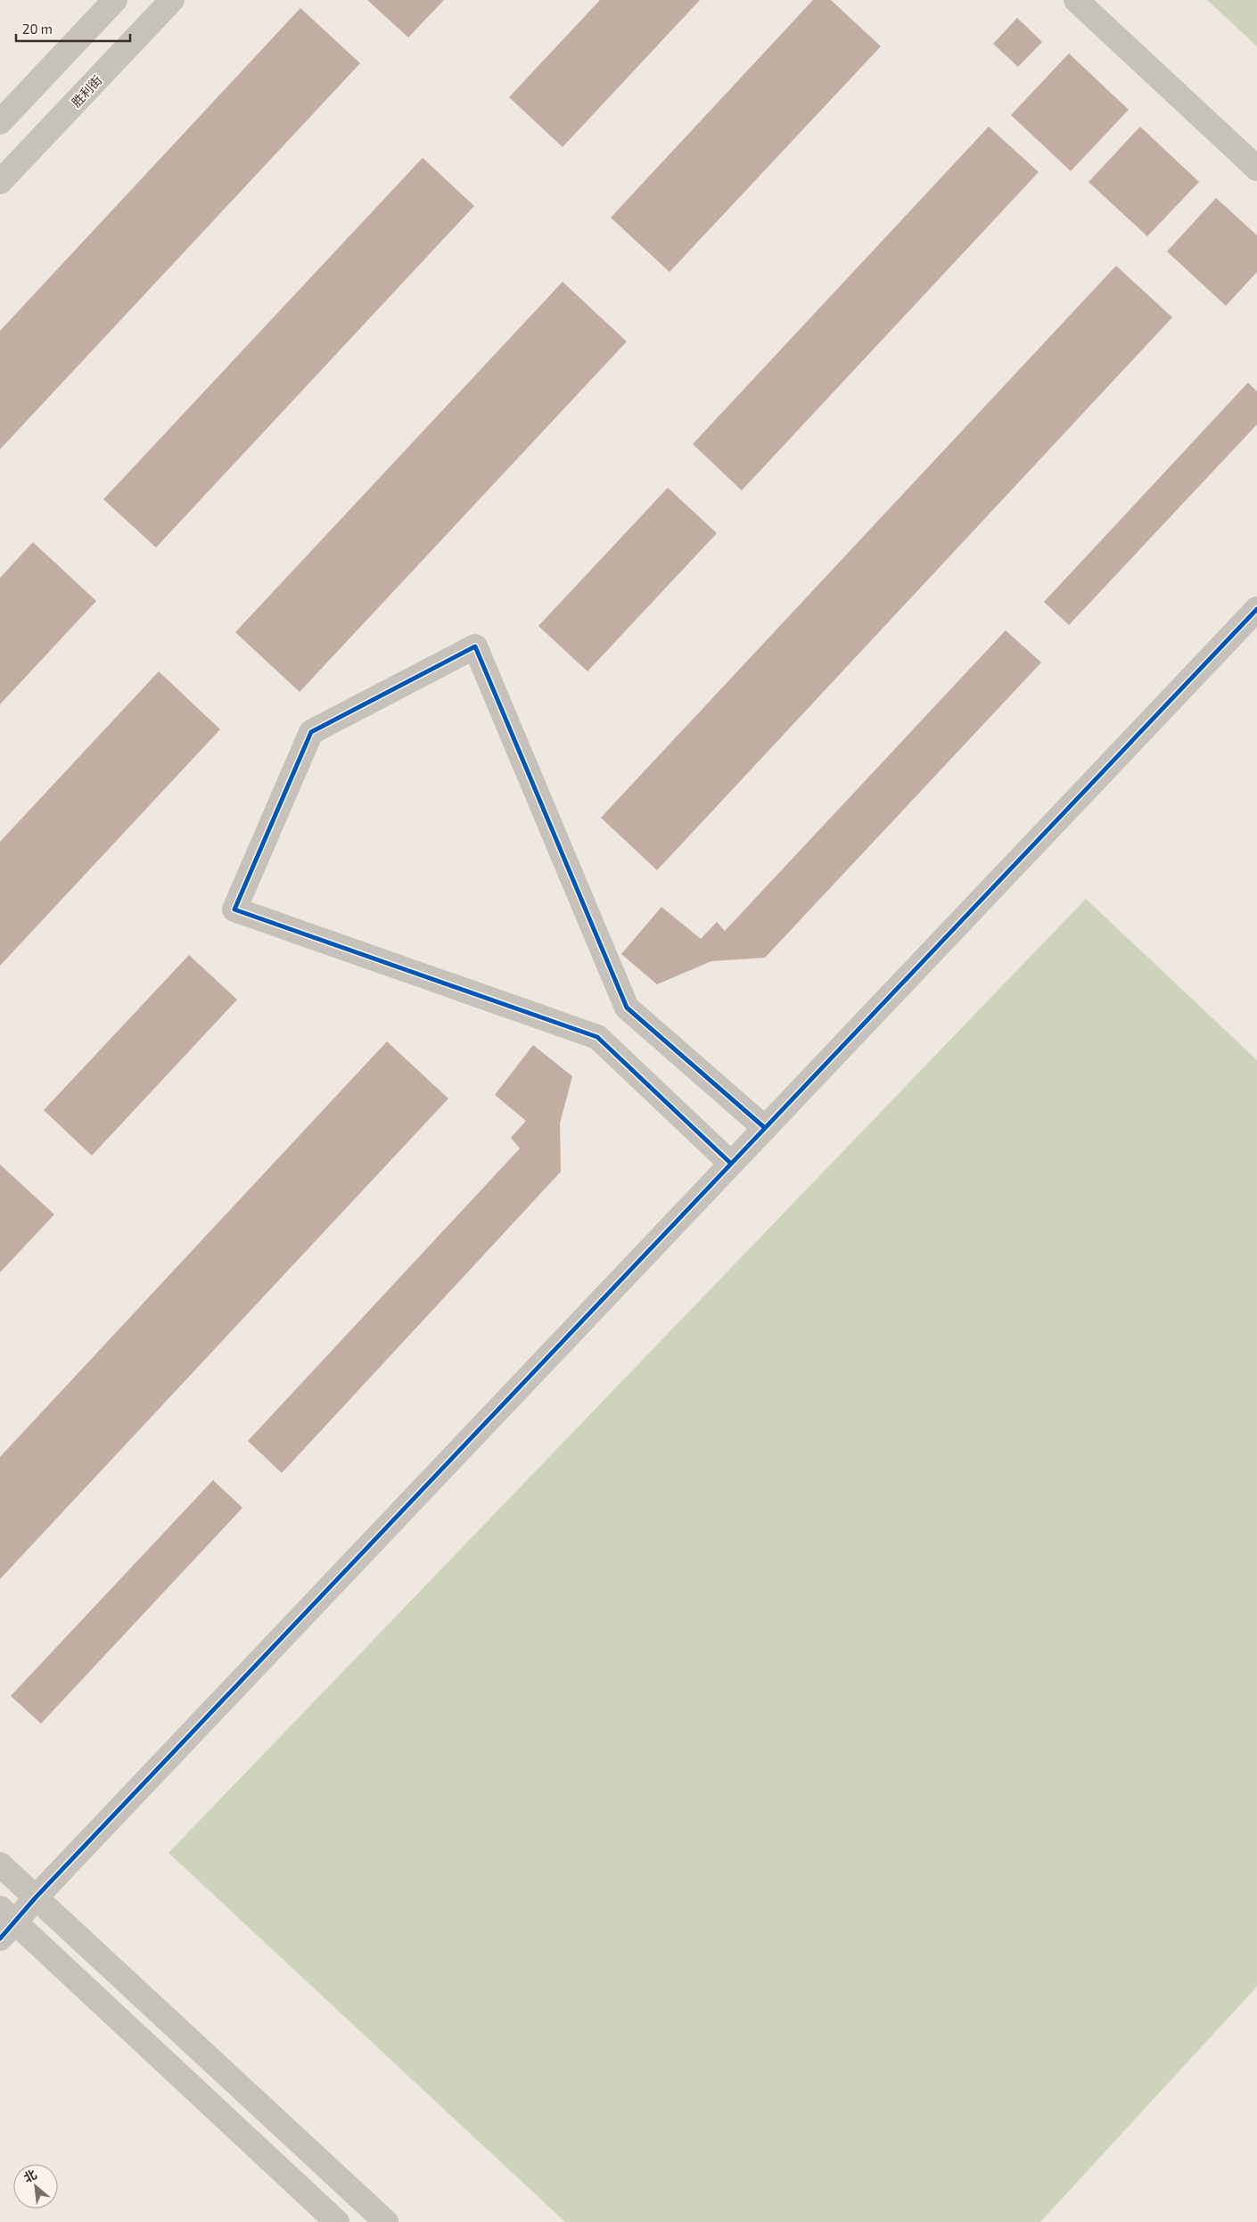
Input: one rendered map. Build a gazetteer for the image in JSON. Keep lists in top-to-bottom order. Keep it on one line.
{"streets":{"street":["胜利街"]},"scale_bar":"20 m","north":"top left"}
